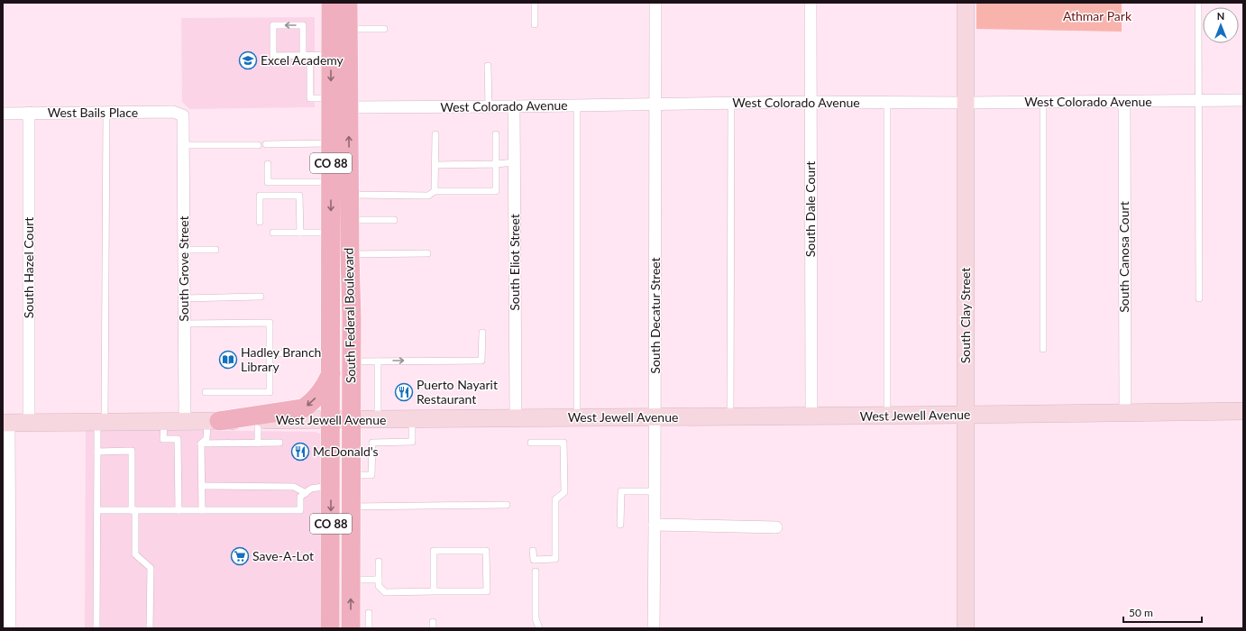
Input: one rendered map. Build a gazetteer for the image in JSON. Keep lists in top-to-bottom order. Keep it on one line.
{"streets":{"main road":["CO 88","South Federal Boulevard"],"street":["West Colorado Avenue","West Bails Place","South Dale Court","South Canosa Court","South Eliot Street","South Hazel Court","South Grove Street","South Decatur Street","South Clay Street","West Jewell Avenue"]},"crossings":[["West Colorado Avenue","South Dale Court"],["West Colorado Avenue","South Canosa Court"],["West Colorado Avenue","South Eliot Street"],["West Colorado Avenue","South Federal Boulevard"],["West Colorado Avenue","South Decatur Street"],["West Colorado Avenue","South Clay Street"],["West Bails Place","South Hazel Court"],["West Bails Place","South Grove Street"],["South Dale Court","West Jewell Avenue"],["South Canosa Court","West Jewell Avenue"],["South Eliot Street","West Jewell Avenue"],["South Hazel Court","West Jewell Avenue"],["South Grove Street","West Jewell Avenue"],["South Federal Boulevard","West Jewell Avenue"],["South Decatur Street","West Jewell Avenue"],["South Clay Street","West Jewell Avenue"]],"parks":["Athmar Park"],"places":{"school or university":["Excel Academy"],"library":["Hadley Branch Library"],"restaurant":["Puerto Nayarit Restaurant","McDonald's"],"supermarket":["Save-A-Lot"]},"scale_bar":"50 m","north":"top"}
